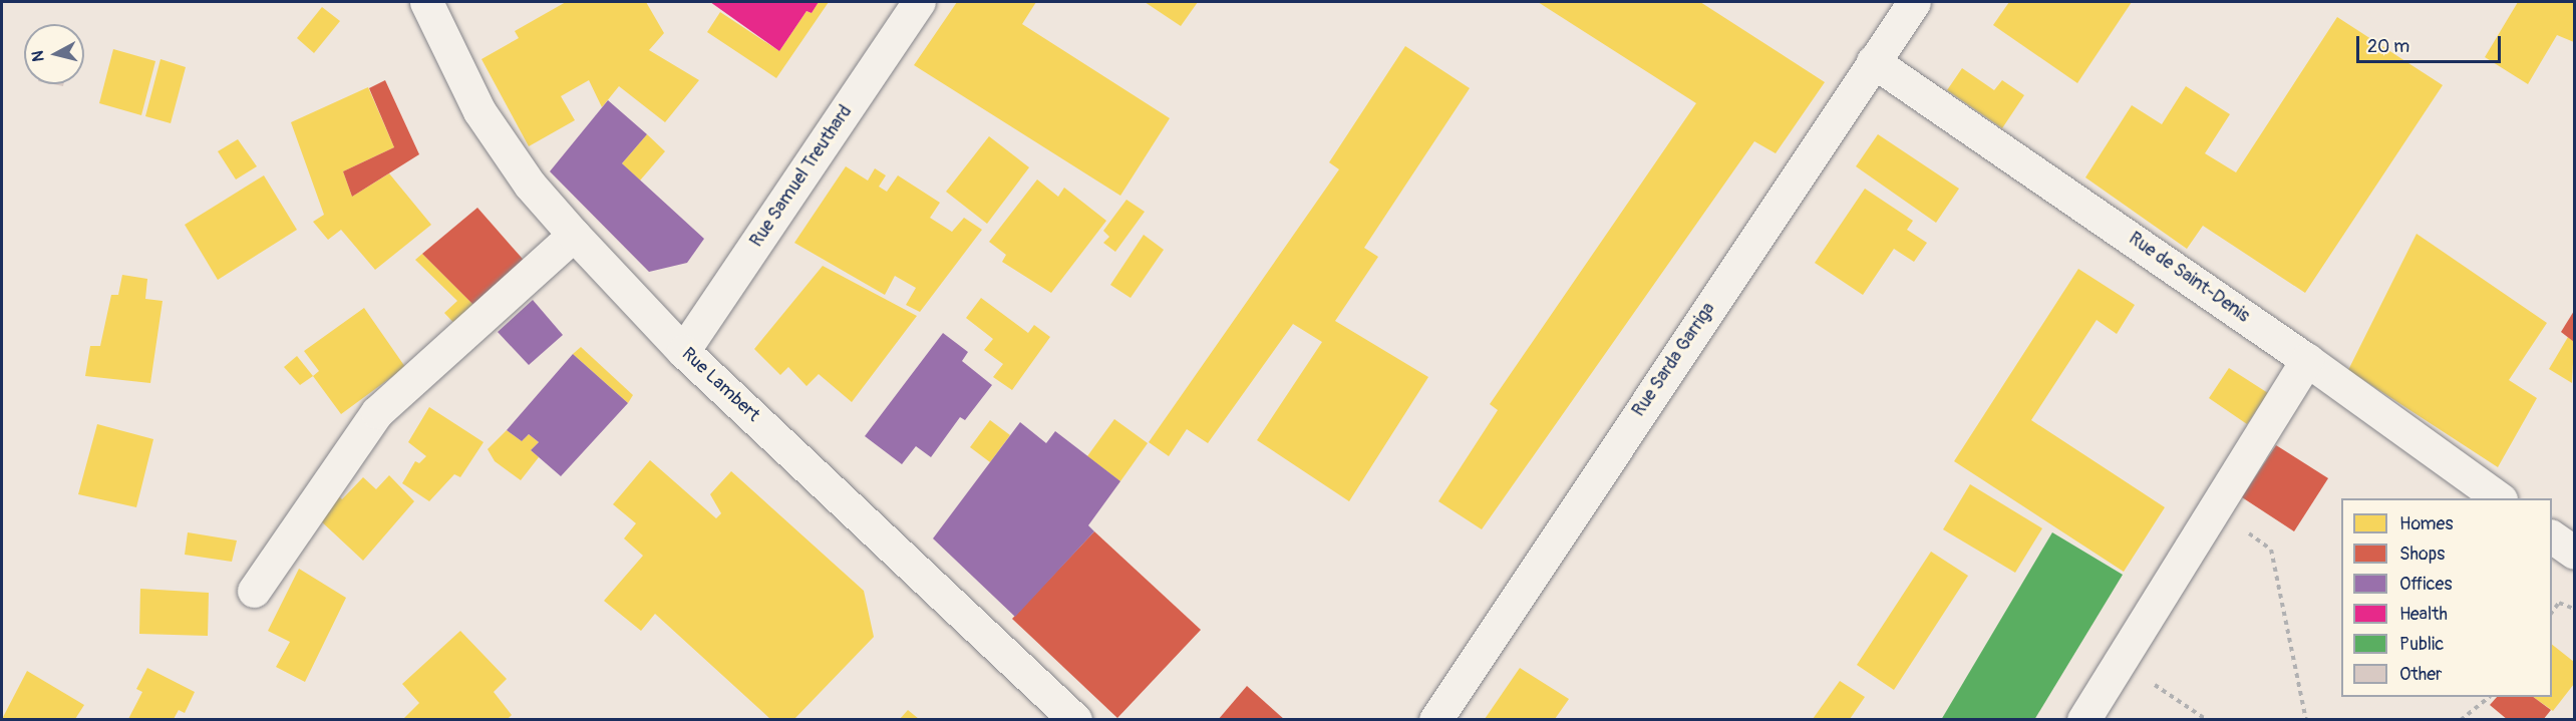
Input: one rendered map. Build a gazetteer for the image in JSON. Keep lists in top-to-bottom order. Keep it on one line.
{"streets":{"street":["Rue Samuel Treuthard","Rue de Saint-Denis","Rue Sarda Garriga","Rue Lambert"]},"crossings":[["Rue Samuel Treuthard","Rue Lambert"],["Rue de Saint-Denis","Rue Sarda Garriga"]],"legend":["Homes","Shops","Offices","Health","Public","Other"],"scale_bar":"20 m","north":"left"}
